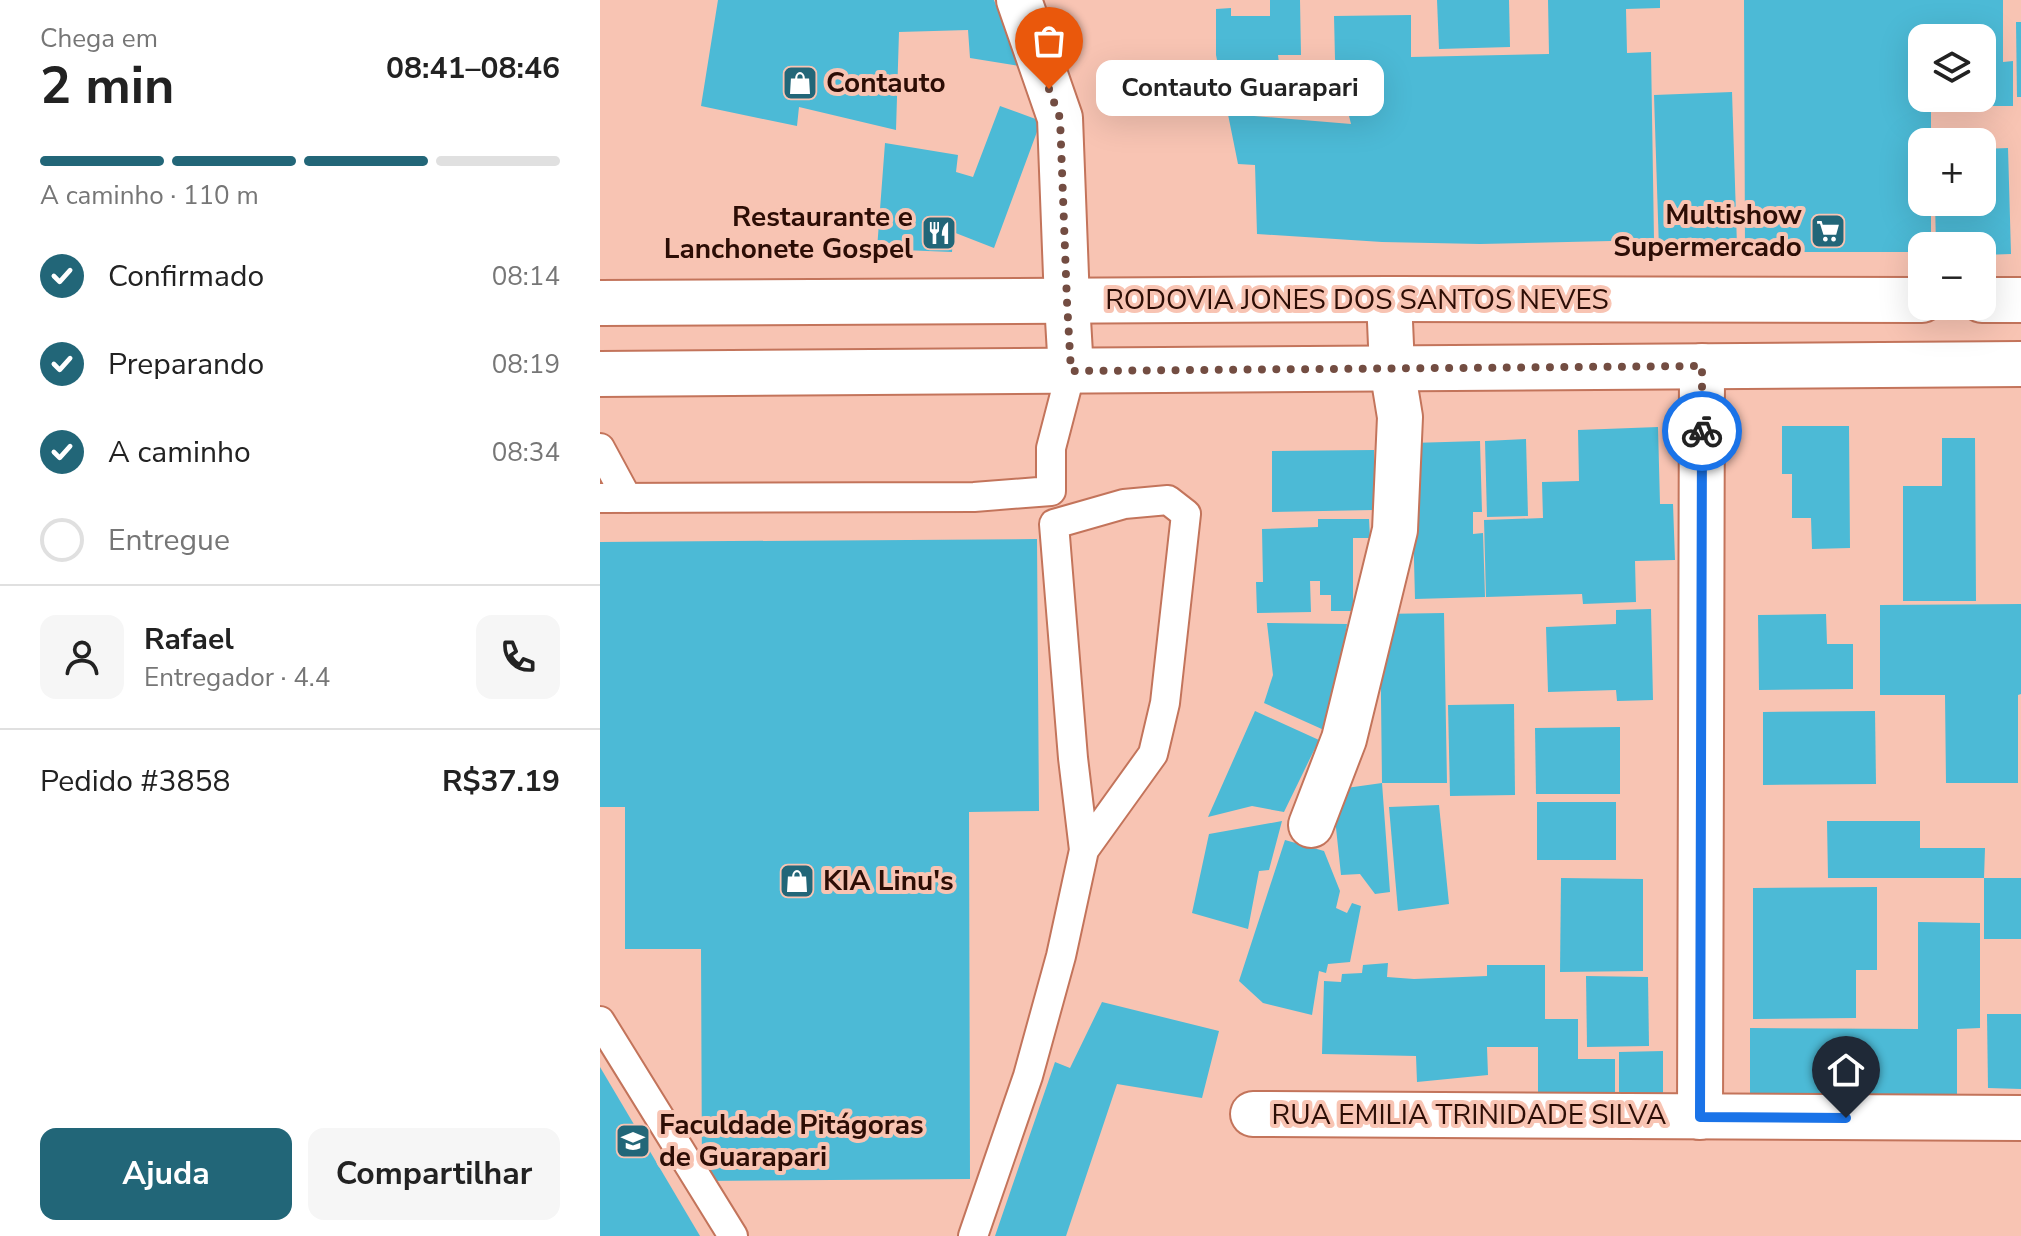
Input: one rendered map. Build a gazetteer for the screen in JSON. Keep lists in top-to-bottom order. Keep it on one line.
{"streets":{"main road":["RODOVIA JONES DOS SANTOS NEVES","RUA EMILIA TRINIDADE SILVA"]},"places":{"shop":["Contauto","KIA Linu's"],"other":["Contauto Guarapari"],"supermarket":["Multishow Supermercado"],"restaurant":["Restaurante e Lanchonete Gospel"],"school or university":["Faculdade Pitágoras de Guarapari"]},"page":{"heading":["2 min","Chega em","08:41–08:46"],"panel":["Rafael","Entregador · 4.4","Pedido #3858","R$37.19"],"map_buttons":["+","−"],"bubble":"Contauto Guarapari","bar":"A caminho · 110 m","list":[["Confirmado","08:14"],["Preparando","08:19"],["A caminho","08:34"],"Entregue"],"buttons":["Ajuda","Compartilhar"]}}
